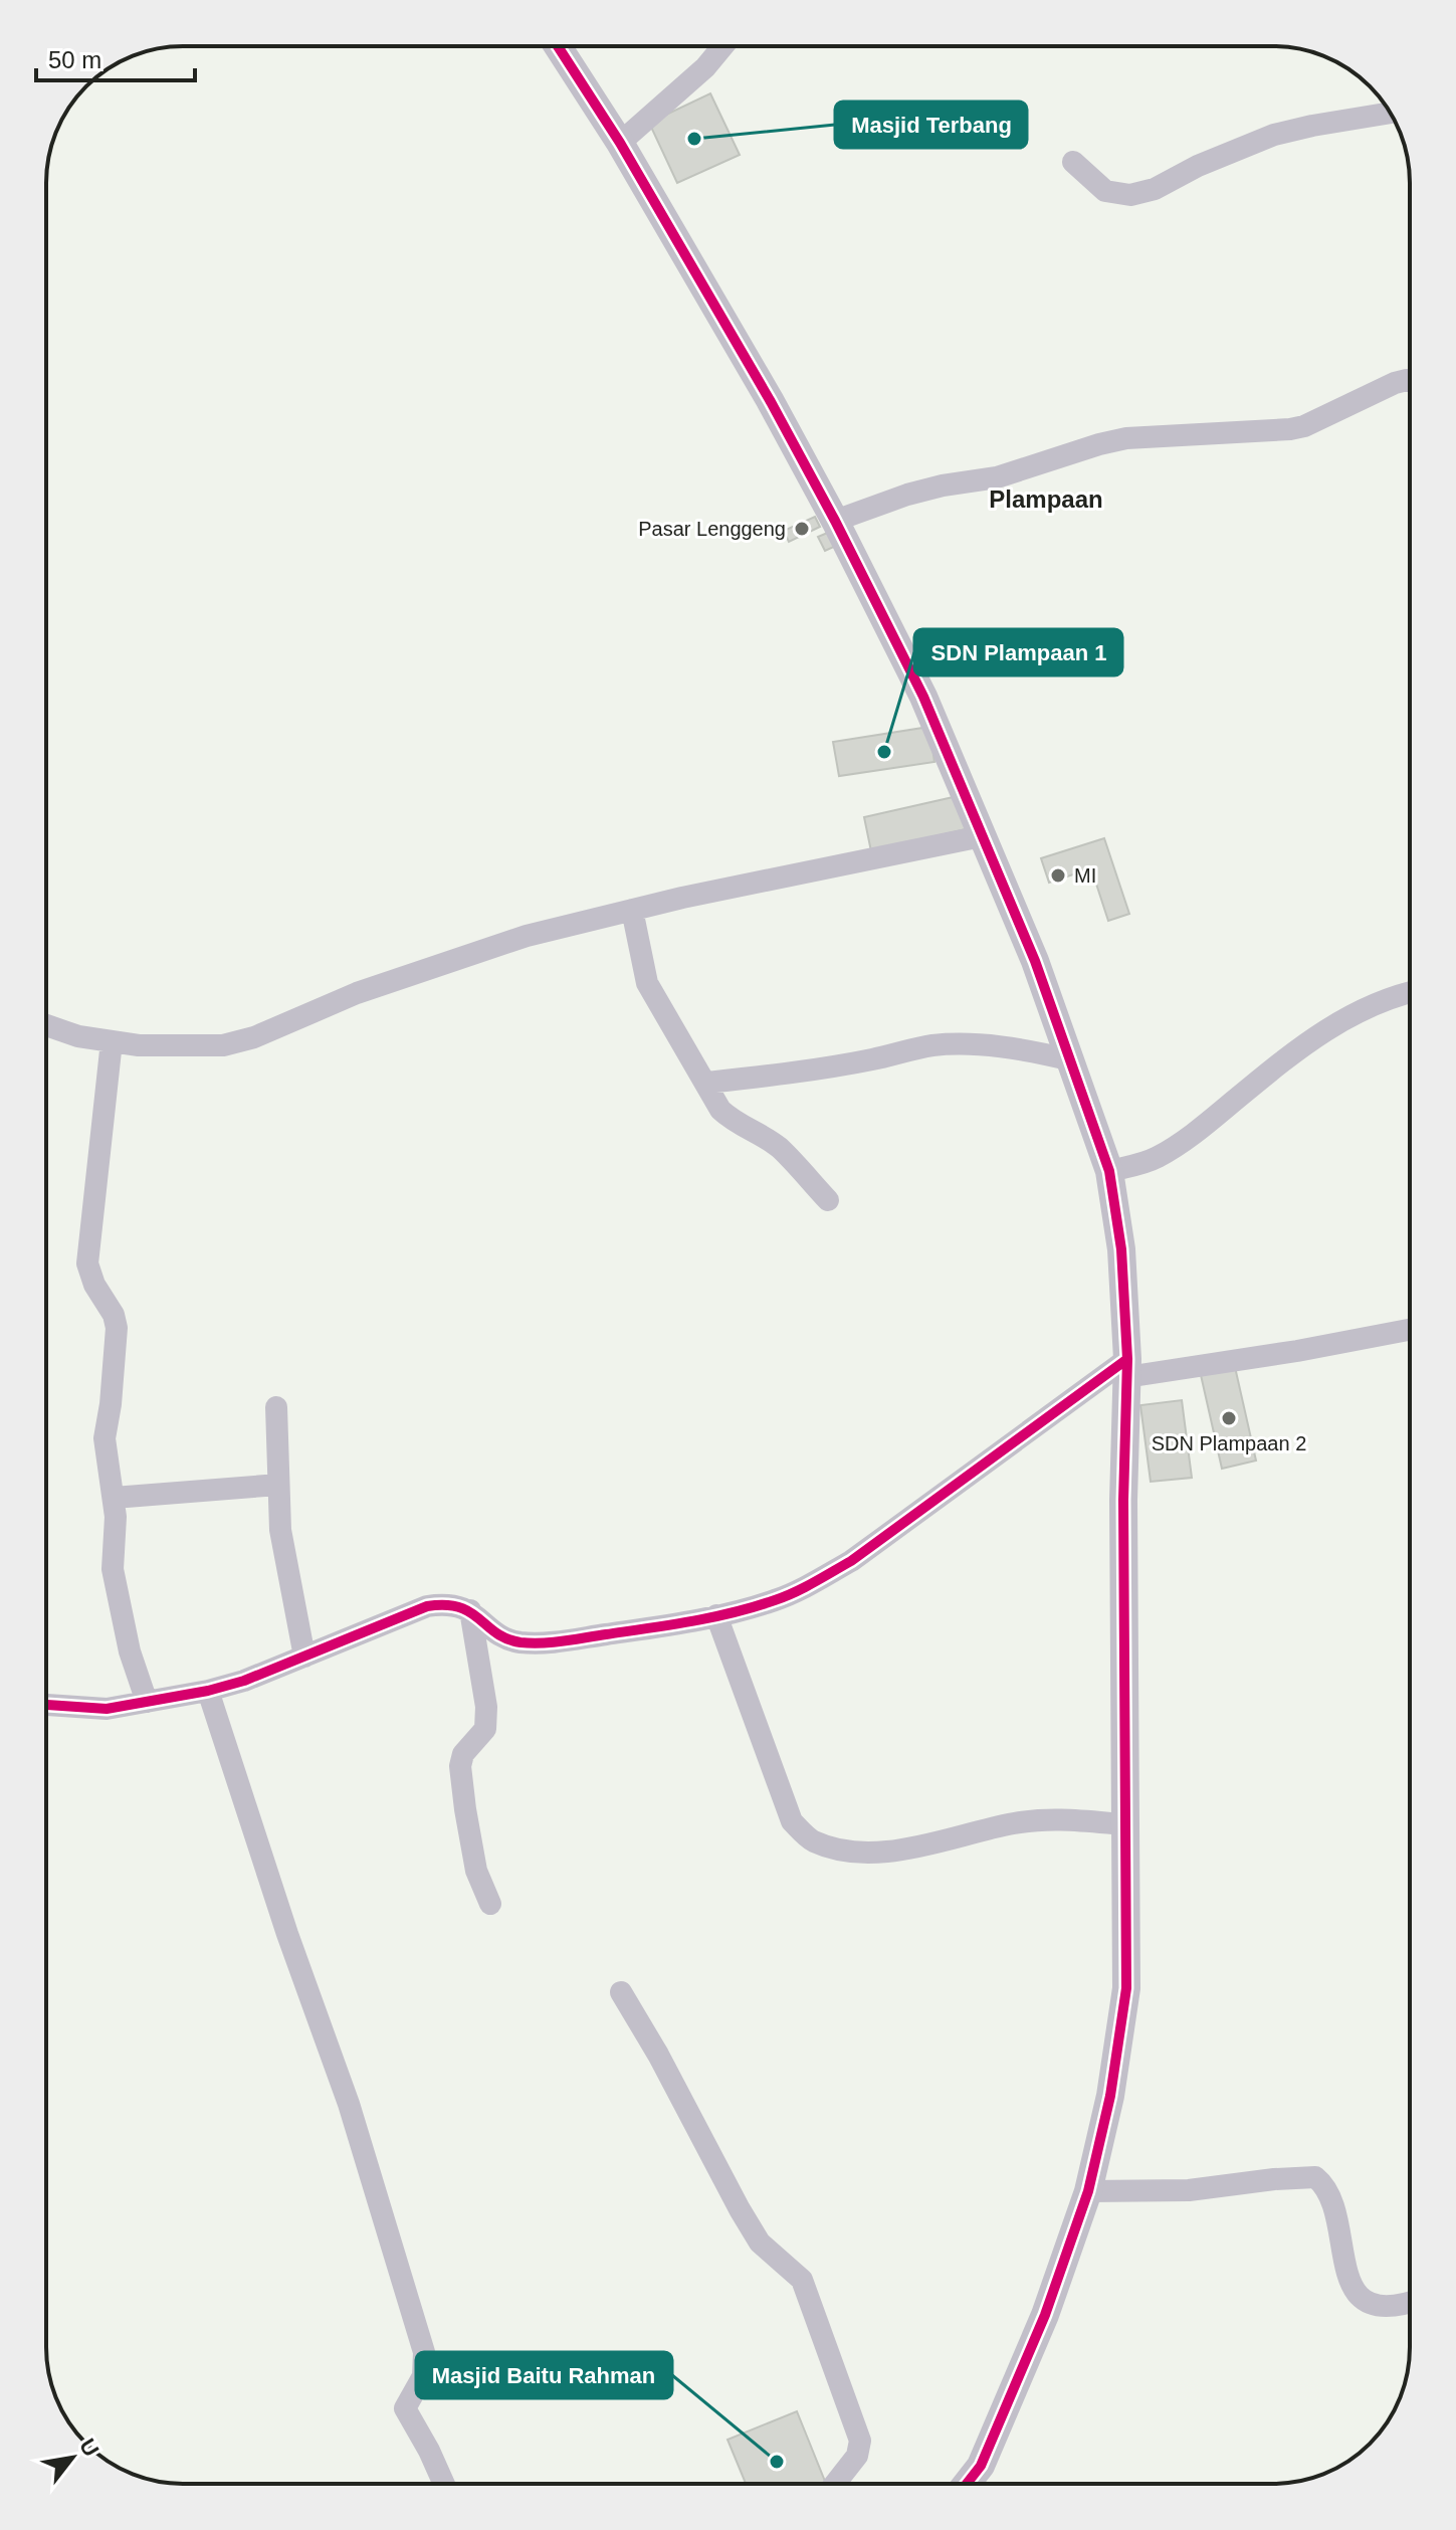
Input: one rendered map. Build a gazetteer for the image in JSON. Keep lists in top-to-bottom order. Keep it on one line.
{"districts":["Plampaan"],"places":["Masjid Terbang","Pasar Lenggeng","SDN Plampaan 1","MI","SDN Plampaan 2","Masjid Baitu Rahman"],"scale_bar":"50 m","north":"top right"}
